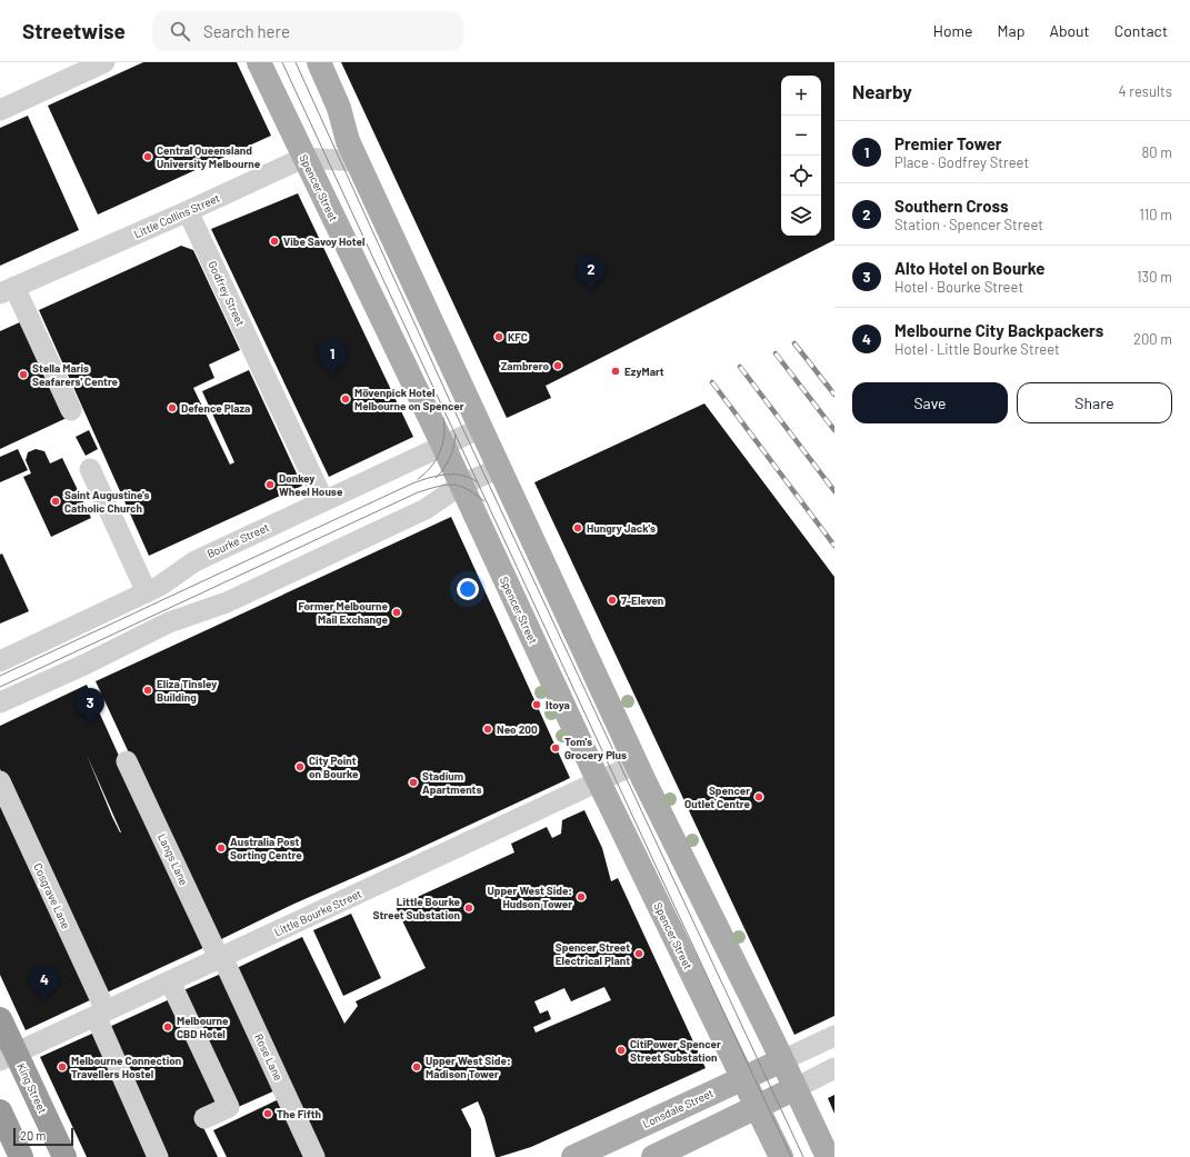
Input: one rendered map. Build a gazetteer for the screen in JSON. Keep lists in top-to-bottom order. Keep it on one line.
{"streets":{"highway":["King Street"],"main road":["Spencer Street","Lonsdale Street"],"street":["Little Collins Street","Godfrey Street","Bourke Street","Langs Lane","Cosgrave Lane","Little Bourke Street","Rose Lane"]},"crossings":[["Spencer Street","Little Collins Street"],["Spencer Street","Bourke Street"],["Spencer Street","Little Bourke Street"],["Spencer Street","Lonsdale Street"],["Little Collins Street","Godfrey Street"],["Godfrey Street","Bourke Street"],["Langs Lane","Little Bourke Street"],["Langs Lane","Rose Lane"],["Cosgrave Lane","Little Bourke Street"],["Little Bourke Street","Rose Lane"],["Little Bourke Street","King Street"]],"places":["Central Queensland University Melbourne","Vibe Savoy Hotel","KFC","Zambrero","EzyMart","Stella Maris Seafarers' Centre","Mövenpick Hotel Melbourne on Spencer","Defence Plaza","Donkey Wheel House","Saint Augustine's Catholic Church","Hungry Jack's","7-Eleven","Former Melbourne Mail Exchange","Eliza Tinsley Building","Itoya","Neo 200","Tom's Grocery Plus","City Point on Bourke","Stadium Apartments","Spencer Outlet Centre","Australia Post Sorting Centre","Upper West Side: Hudson Tower","Little Bourke Street Substation","Spencer Street Electrical Plant","Melbourne CBD Hotel","CitiPower Spencer Street Substation","Melbourne Connection Travellers Hostel","Upper West Side: Madison Tower","The Fifth"],"scale_bar":"20 m","page":{"header":"Streetwise","search":"Search here","nav":["Home","Map","About","Contact"],"heading":["Nearby","4 results"],"map_buttons":["+","−"],"list":[{"mark":"1","name":"Premier Tower","note":"Place · Godfrey Street","value":"80 m"},{"mark":"2","name":"Southern Cross","note":"Station · Spencer Street","value":"110 m"},{"mark":"3","name":"Alto Hotel on Bourke","note":"Hotel · Bourke Street","value":"130 m"},{"mark":"4","name":"Melbourne City Backpackers","note":"Hotel · Little Bourke Street","value":"200 m"}],"pins":["2","1","3","4"],"buttons":["Save","Share"],"scale":"20 m"}}
